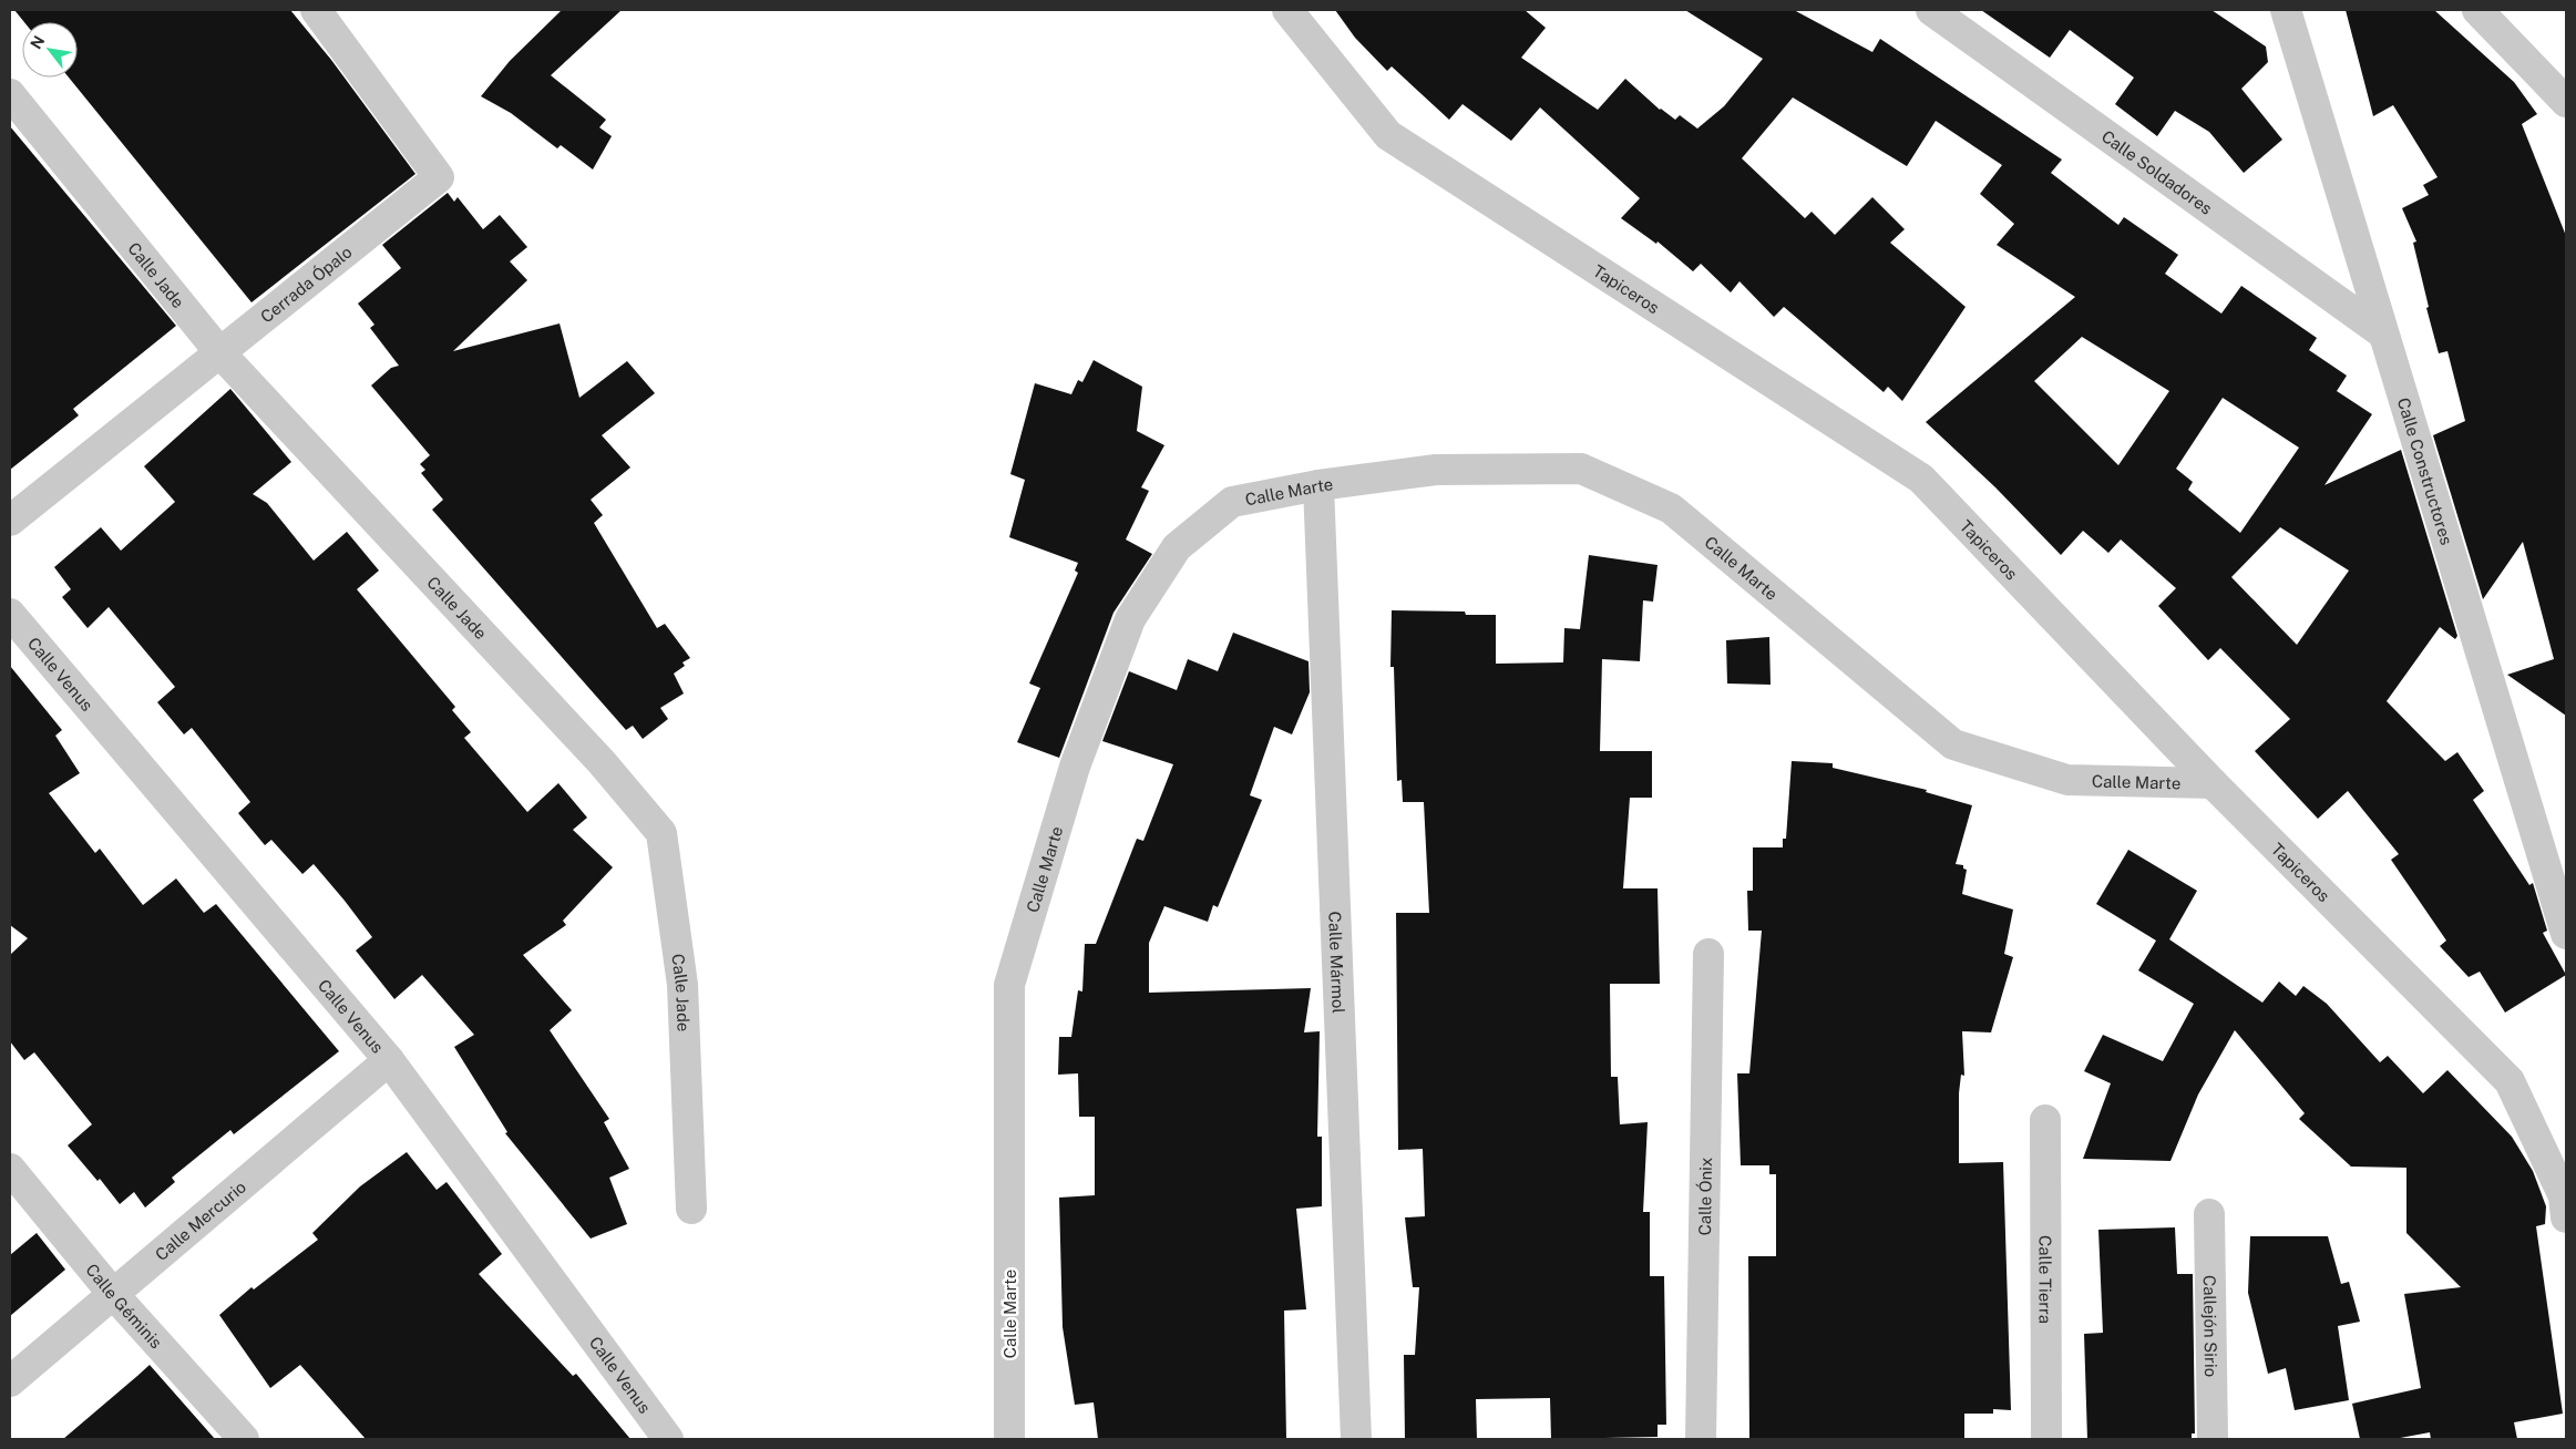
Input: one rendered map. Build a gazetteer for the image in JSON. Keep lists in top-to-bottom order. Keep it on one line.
{"streets":{"street":["Calle Soldadores","Calle Jade","Cerrada Ópalo","Tapiceros","Calle Constructores","Calle Marte","Calle Venus","Calle Mármol","Calle Ónix","Calle Mercurio","Calle Tierra","Calle Géminis","Callejón Sirio"]},"crossings":[["Calle Soldadores","Calle Constructores"],["Calle Jade","Cerrada Ópalo"],["Tapiceros","Calle Marte"],["Calle Marte","Calle Mármol"],["Calle Venus","Calle Mercurio"],["Calle Mercurio","Calle Géminis"]],"north":"top left"}
